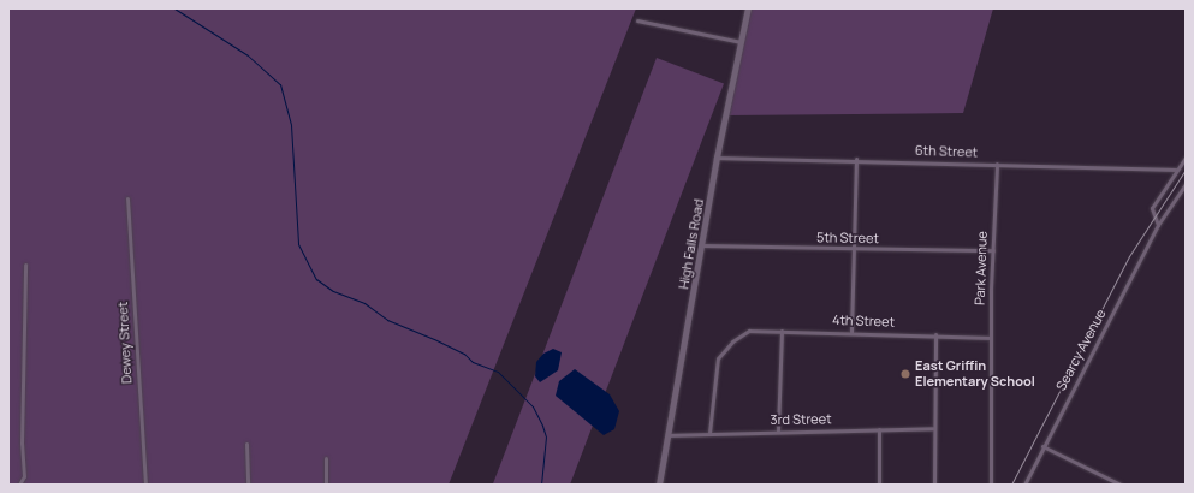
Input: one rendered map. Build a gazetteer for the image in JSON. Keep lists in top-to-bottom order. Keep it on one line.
{"streets":{"street":["6th Street","5th Street","High Falls Road","Park Avenue","4th Street","Dewey Street","Searcy Avenue","3rd Street"]},"crossings":[["6th Street","High Falls Road"],["6th Street","Park Avenue"],["5th Street","High Falls Road"],["5th Street","Park Avenue"],["High Falls Road","3rd Street"],["Park Avenue","4th Street"],["4th Street","3rd Street"]],"places":["East Griffin Elementary School"]}
